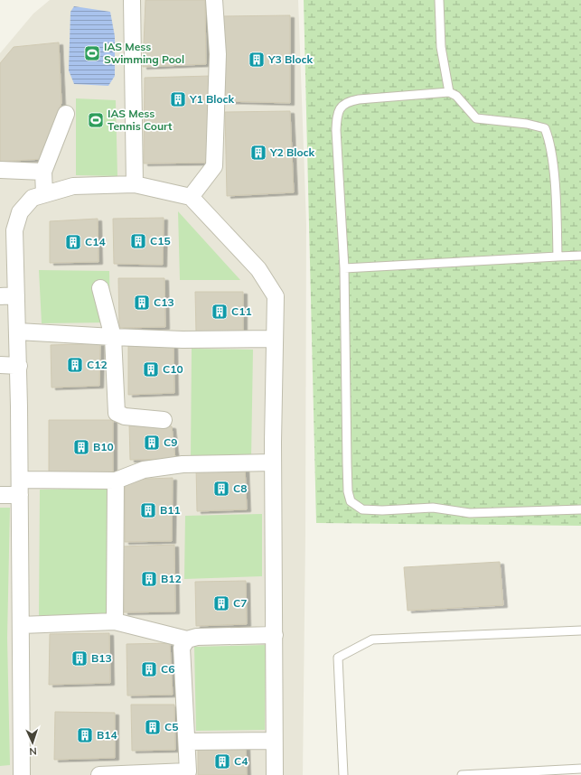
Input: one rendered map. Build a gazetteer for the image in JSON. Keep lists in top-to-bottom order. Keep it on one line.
{"places":{"sports":["IAS Mess Swimming Pool","IAS Mess Tennis Court"],"building":["Y3 Block","Y1 Block","Y2 Block","C15","C14","C13","C11","C12","C10","C9","B10","C8","B11","B12","C7","B13","C6","C5","B14","C4"]},"north":"bottom"}
